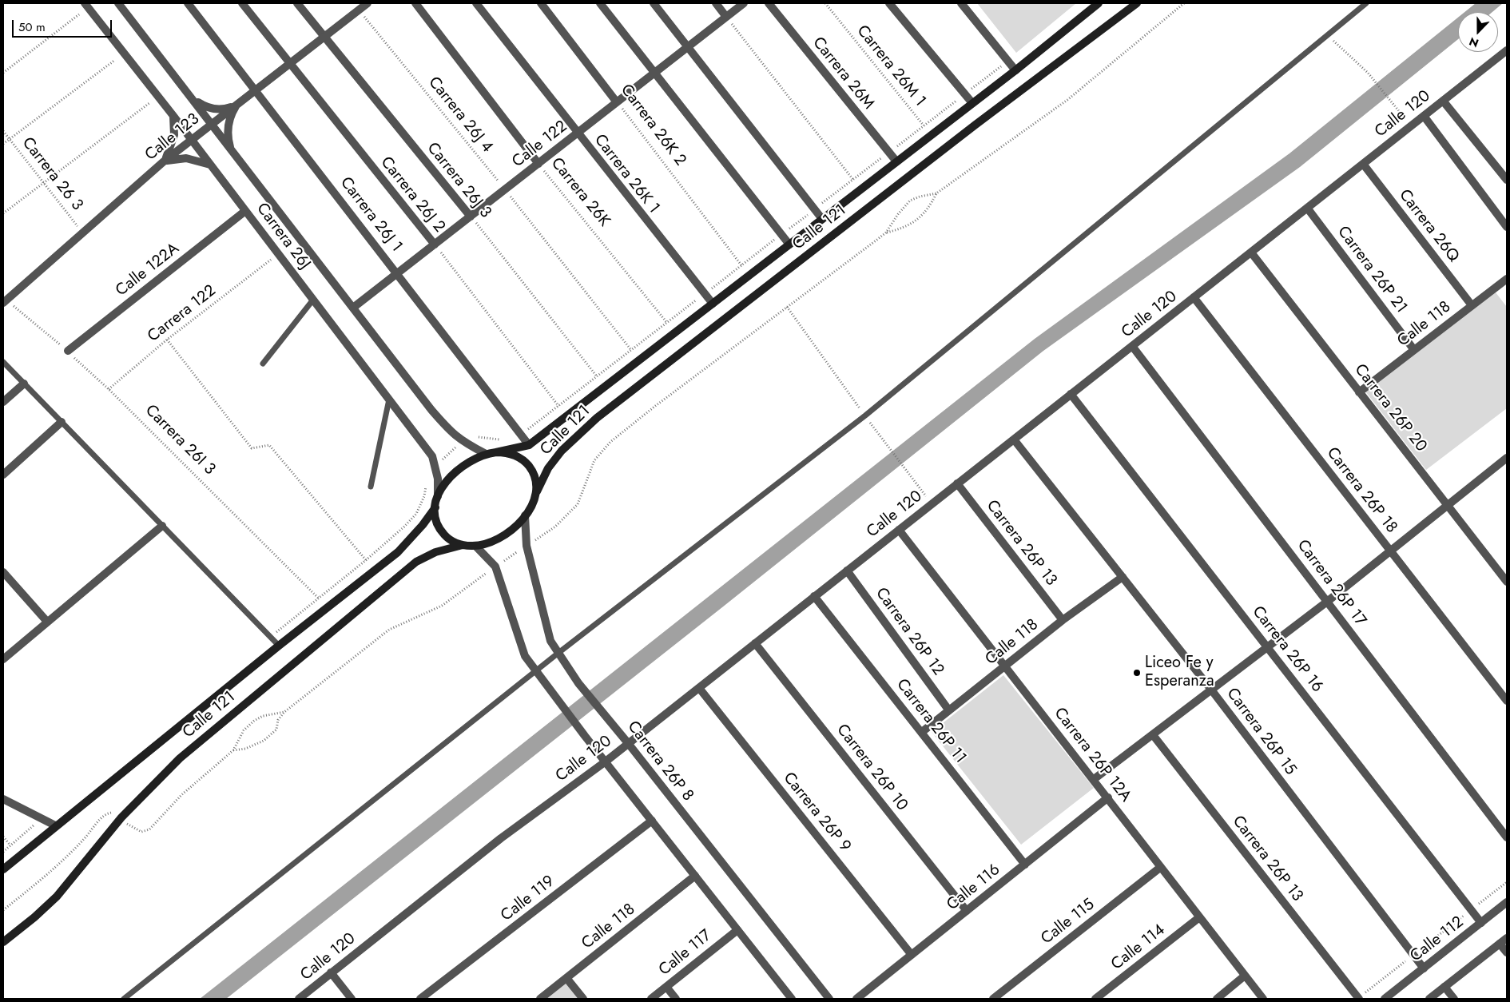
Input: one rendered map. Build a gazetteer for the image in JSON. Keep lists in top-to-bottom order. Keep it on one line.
{"streets":{"main road":["Calle 121"],"street":["Carrera 26M","Calle 120","Carrera 26K 2","Calle 123","Calle 122","Carrera 26K 1","Carrera 26J 3","Carrera 26K","Carrera 26J 2","Carrera 26J 1","Carrera 26Q","Carrera 26J","Calle 122A","Carrera 26P 21","Calle 118","Carrera 26P 20","Carrera 26P 18","Carrera 26P 13","Carrera 26P 17","Carrera 26P 12","Carrera 26P 16","Carrera 26P 11","Carrera 26P 15","Carrera 26P 12A","Carrera 26P 8","Carrera 26P 10","Carrera 26P 9","Calle 116","Calle 119","Calle 115","Calle 112","Calle 114","Calle 117"],"path":["Carrera 26M 1","Carrera 26J 4","Carrera 26 3","Carrera 122","Carrera 26I 3"]},"crossings":[["Carrera 26M","Calle 121"],["Calle 120","Carrera 26Q"],["Calle 120","Carrera 26P 21"],["Calle 120","Carrera 26P 20"],["Calle 120","Carrera 26P 18"],["Calle 120","Carrera 26P 13"],["Calle 120","Carrera 26P 17"],["Calle 120","Carrera 26P 12"],["Calle 120","Carrera 26P 16"],["Calle 120","Carrera 26P 11"],["Calle 120","Carrera 26P 15"],["Calle 120","Carrera 26P 12A"],["Calle 120","Carrera 26P 8"],["Calle 120","Carrera 26P 10"],["Calle 120","Carrera 26P 9"],["Carrera 26J 4","Calle 123"],["Carrera 26J 4","Calle 122"],["Carrera 26K 2","Calle 122"],["Calle 123","Carrera 26 3"],["Calle 123","Carrera 26J 3"],["Calle 123","Carrera 26J 2"],["Calle 123","Carrera 26J 1"],["Calle 123","Carrera 26J"],["Calle 123","Carrera 26I 3"],["Calle 122","Carrera 26K 1"],["Calle 122","Carrera 26J 3"],["Calle 122","Carrera 26K"],["Calle 122","Carrera 26J 2"],["Calle 122","Carrera 26J 1"],["Calle 122","Carrera 26J"],["Carrera 26K 1","Calle 121"],["Carrera 26J 1","Calle 121"],["Carrera 26Q","Calle 118"],["Calle 121","Carrera 26J"],["Calle 121","Carrera 26I 3"],["Calle 121","Carrera 26P 8"],["Carrera 26J","Calle 122A"],["Carrera 26J","Carrera 26P 8"],["Calle 122A","Carrera 26I 3"],["Carrera 26P 21","Calle 118"],["Carrera 122","Carrera 26I 3"],["Calle 118","Carrera 26P 20"],["Calle 118","Carrera 26P 13"],["Calle 118","Carrera 26P 12"],["Calle 118","Carrera 26P 11"],["Calle 118","Carrera 26P 15"],["Calle 118","Carrera 26P 12A"],["Carrera 26P 16","Calle 112"],["Carrera 26P 11","Calle 116"],["Carrera 26P 15","Calle 112"],["Carrera 26P 12A","Calle 116"],["Carrera 26P 12A","Calle 115"],["Carrera 26P 12A","Calle 114"],["Carrera 26P 10","Calle 116"],["Carrera 26P 9","Calle 116"]],"places":["Liceo Fe y Esperanza"],"scale_bar":"50 m","north":"bottom"}
